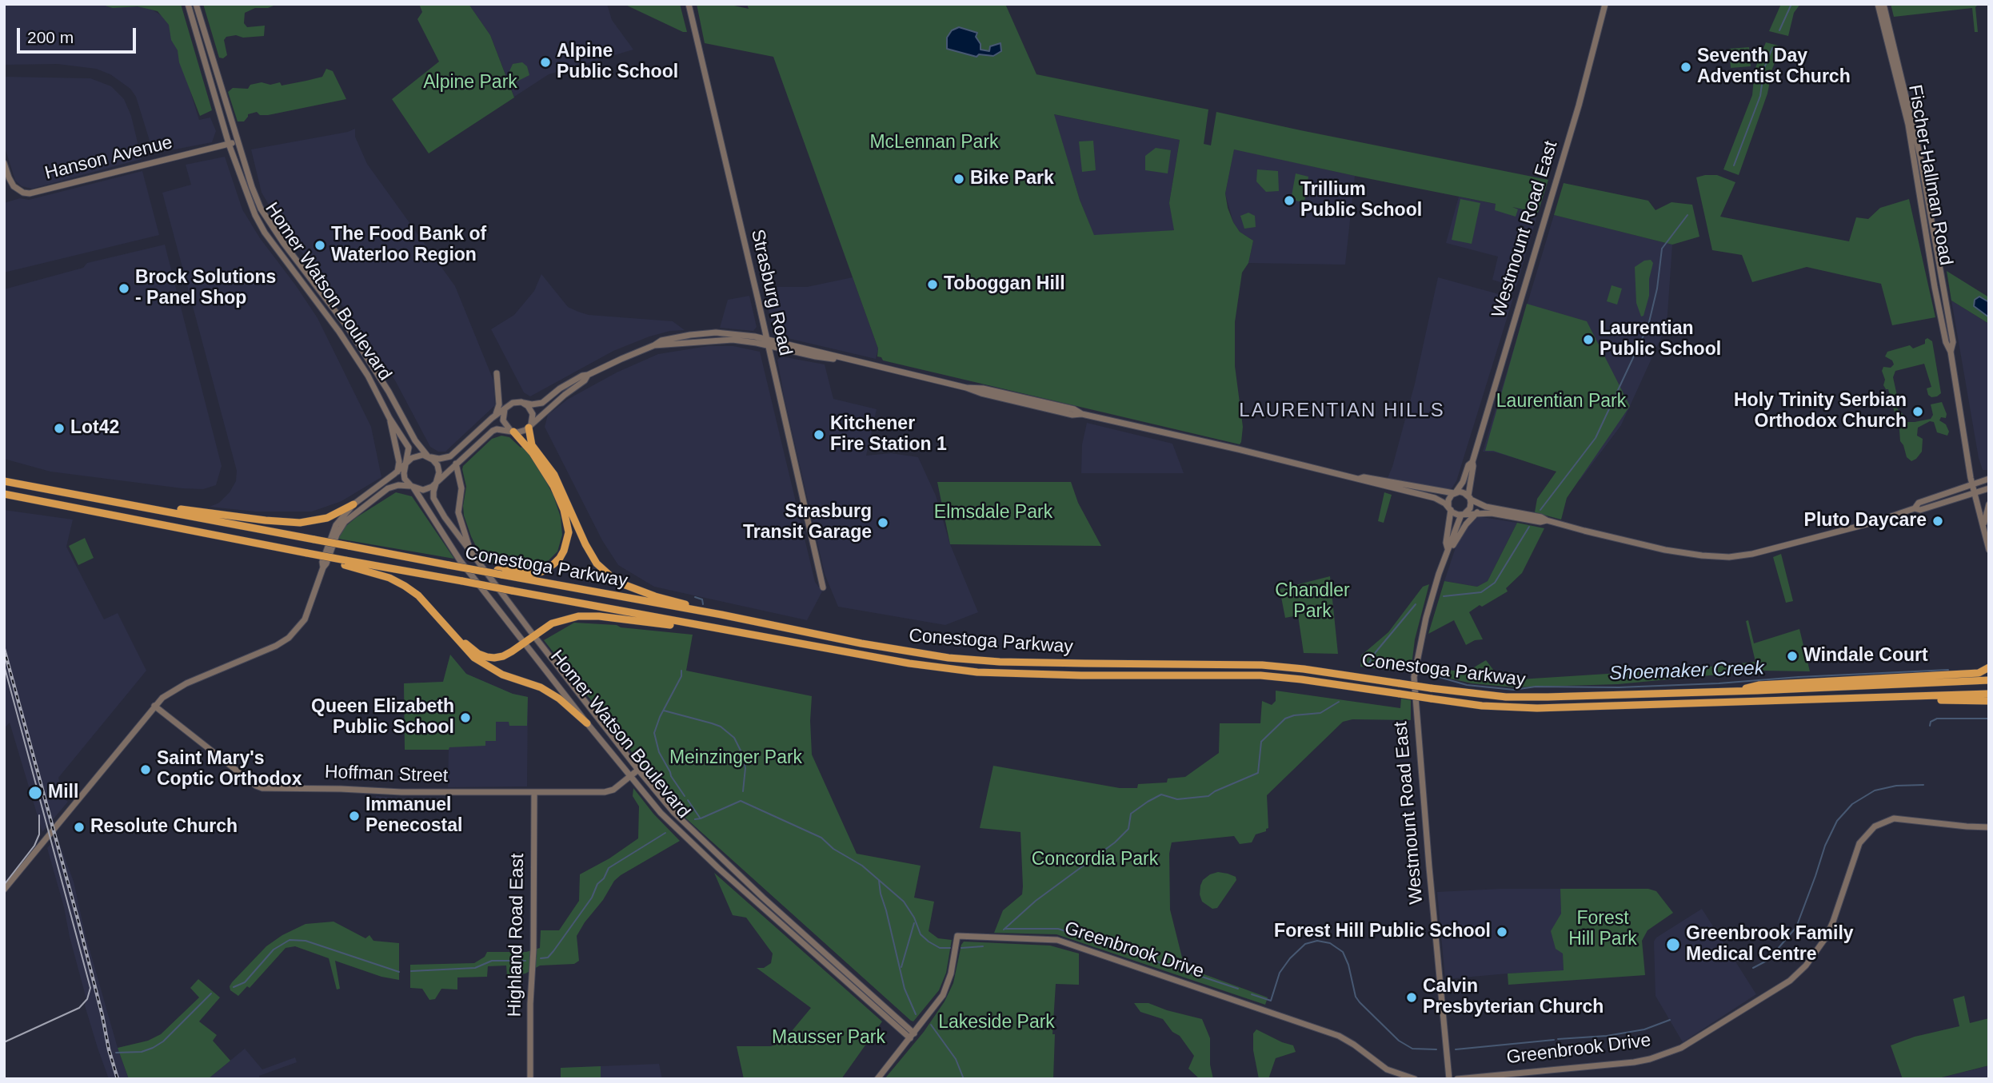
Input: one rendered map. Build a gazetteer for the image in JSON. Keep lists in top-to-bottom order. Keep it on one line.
{"streets":{"highway":["Conestoga Parkway"],"main road":["Hanson Avenue","Fischer-Hallman Road","Westmount Road East","Homer Watson Boulevard","Strasburg Road","Hoffman Street","Highland Road East","Greenbrook Drive"]},"crossings":[["Hanson Avenue","Homer Watson Boulevard"],["Homer Watson Boulevard","Hoffman Street"],["Homer Watson Boulevard","Greenbrook Drive"],["Hoffman Street","Highland Road East"]],"districts":["LAURENTIAN HILLS"],"water":["Shoemaker Creek"],"parks":["Alpine Park","McLennan Park","Laurentian Park","Elmsdale Park","Chandler Park","Meinzinger Park","Concordia Park","Forest Hill Park","Lakeside Park","Mausser Park"],"places":["Alpine Public School","Seventh Day Adventist Church","Bike Park","Trillium Public School","The Food Bank of Waterloo Region","Toboggan Hill","Brock Solutions - Panel Shop","Laurentian Public School","Holy Trinity Serbian Orthodox Church","Lot42","Kitchener Fire Station 1","Pluto Daycare","Strasburg Transit Garage","Windale Court","Queen Elizabeth Public School","Saint Mary's Coptic Orthodox","Mill","Immanuel Penecostal","Resolute Church","Forest Hill Public School","Greenbrook Family Medical Centre","Calvin Presbyterian Church"],"scale_bar":"200 m"}
